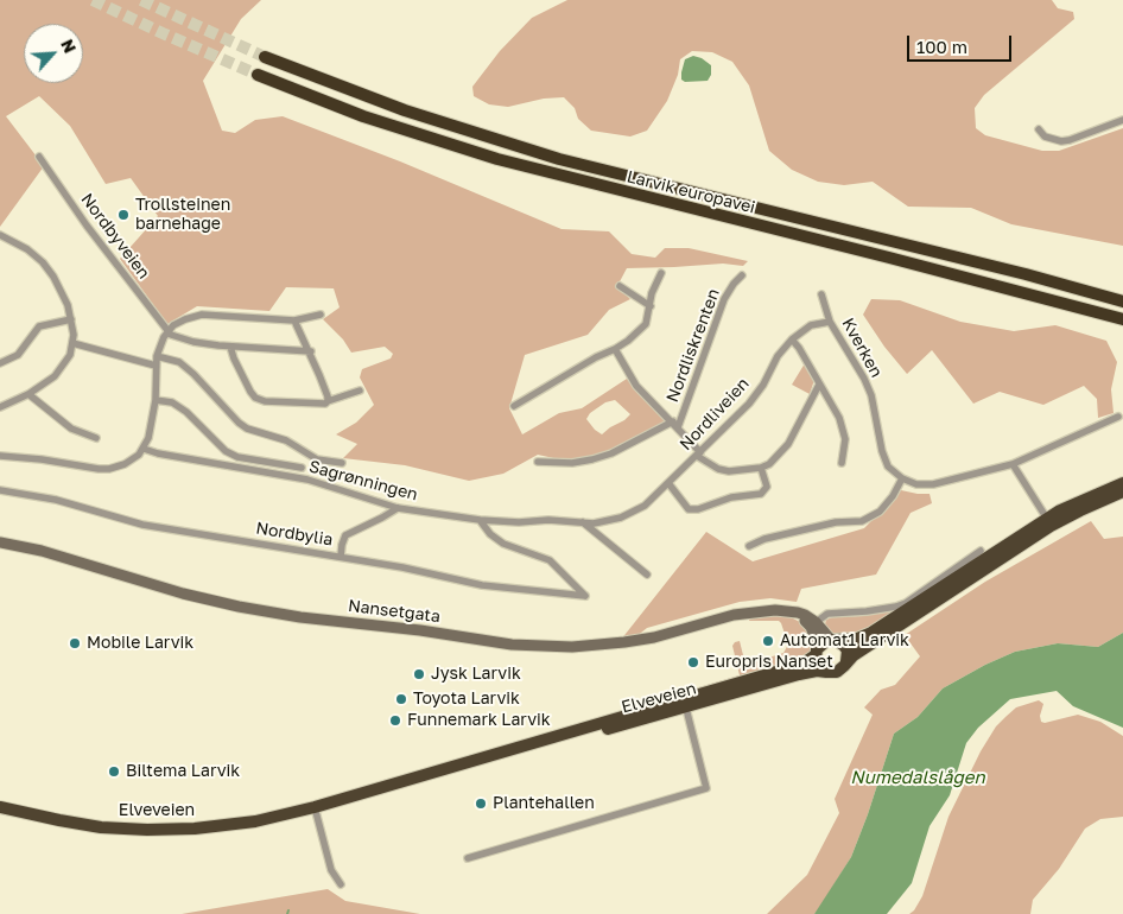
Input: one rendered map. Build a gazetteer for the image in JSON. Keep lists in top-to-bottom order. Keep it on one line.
{"streets":{"highway":["Larvik europavei","Elveveien"],"main road":["Nansetgata"],"street":["Nordbyveien","Nordliskrenten","Kverken","Nordliveien","Sagrønningen","Nordbylia"]},"crossings":[["Kverken","Nordliveien"],["Nordliveien","Sagrønningen"],["Nordliveien","Nordbylia"],["Sagrønningen","Nordbylia"],["Nansetgata","Elveveien"]],"water":["Numedalslågen"],"places":["Trollsteinen barnehage","Automat1 Larvik","Mobile Larvik","Europris Nanset","Jysk Larvik","Toyota Larvik","Funnemark Larvik","Biltema Larvik","Plantehallen"],"scale_bar":"100 m","north":"top right"}
